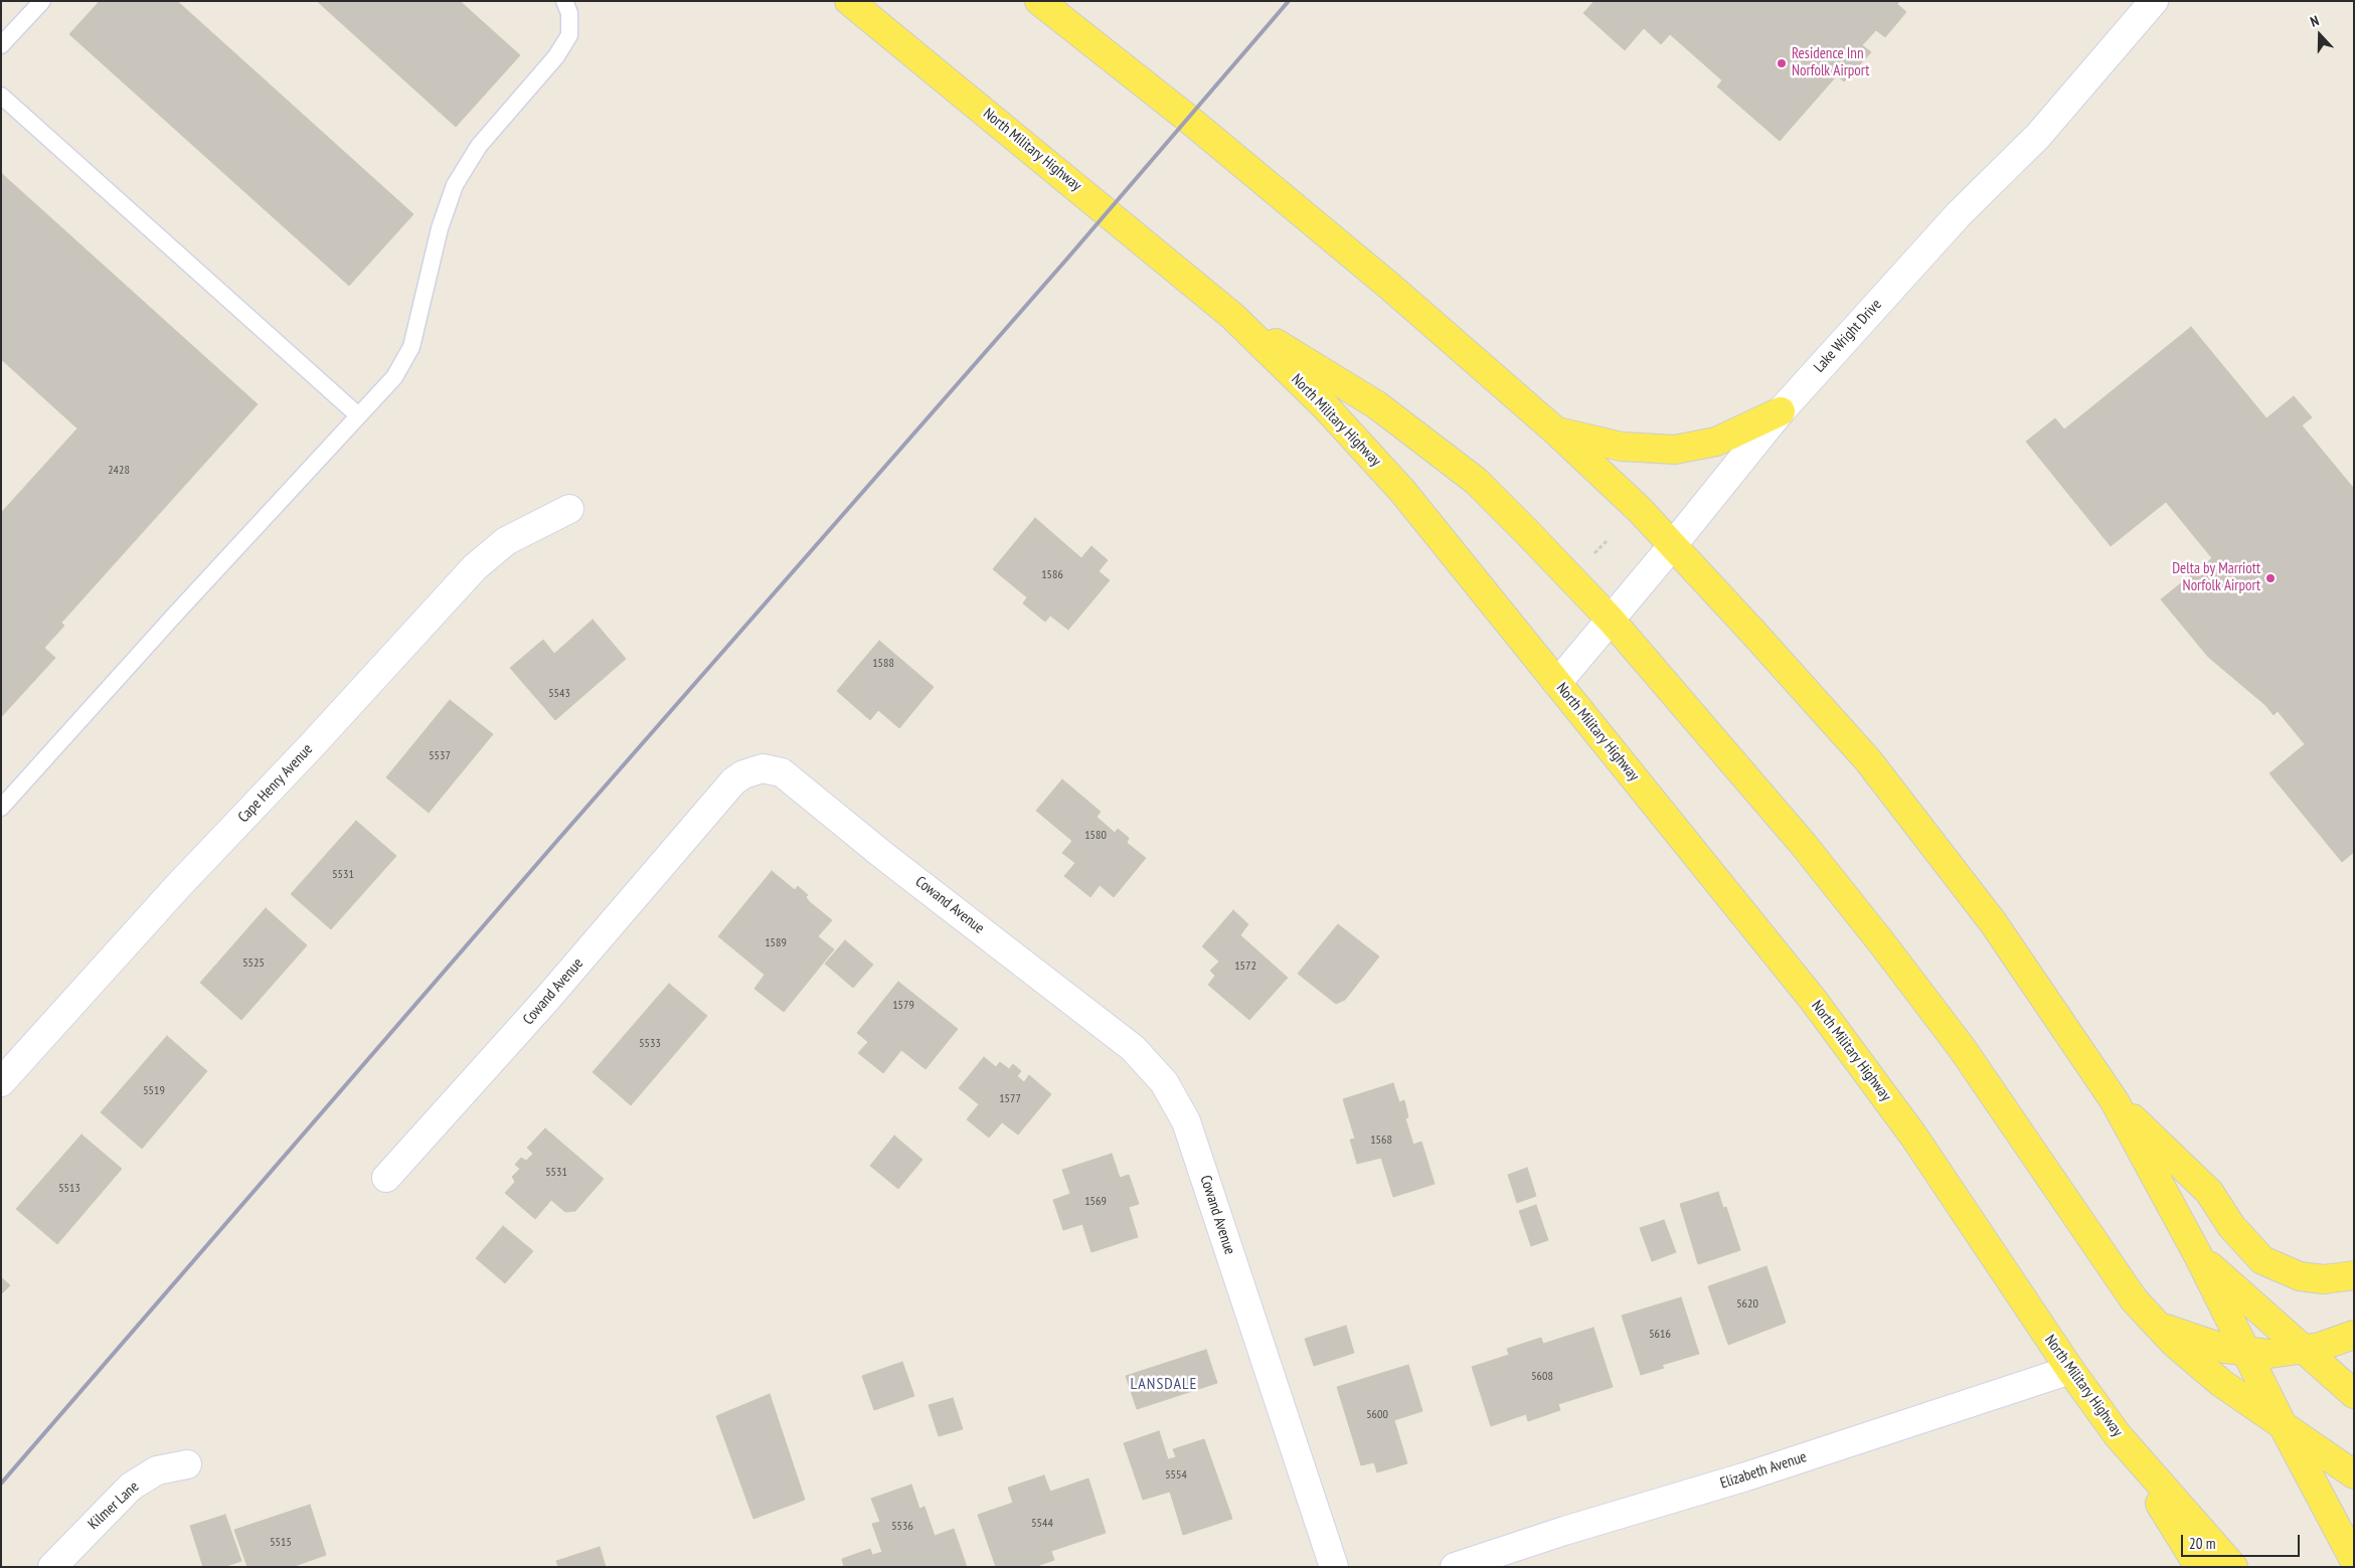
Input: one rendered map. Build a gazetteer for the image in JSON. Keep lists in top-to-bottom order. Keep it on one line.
{"streets":{"main road":["North Military Highway"],"street":["Lake Wright Drive","Cape Henry Avenue","Cowand Avenue","Elizabeth Avenue","Kilmer Lane"]},"crossings":[["North Military Highway","Lake Wright Drive"],["North Military Highway","Elizabeth Avenue"]],"districts":["LANSDALE"],"places":["Residence Inn Norfolk Airport","Delta by Marriott Norfolk Airport"],"house_numbers":["2428","1586","1588","5543","5537","1580","5531","1589","5525","1572","1579","5533","5519","1577","1568","5531","5513","1569","5620","5616","5608","5600","5554","5544","5536","5515"],"scale_bar":"20 m","north":"top"}
